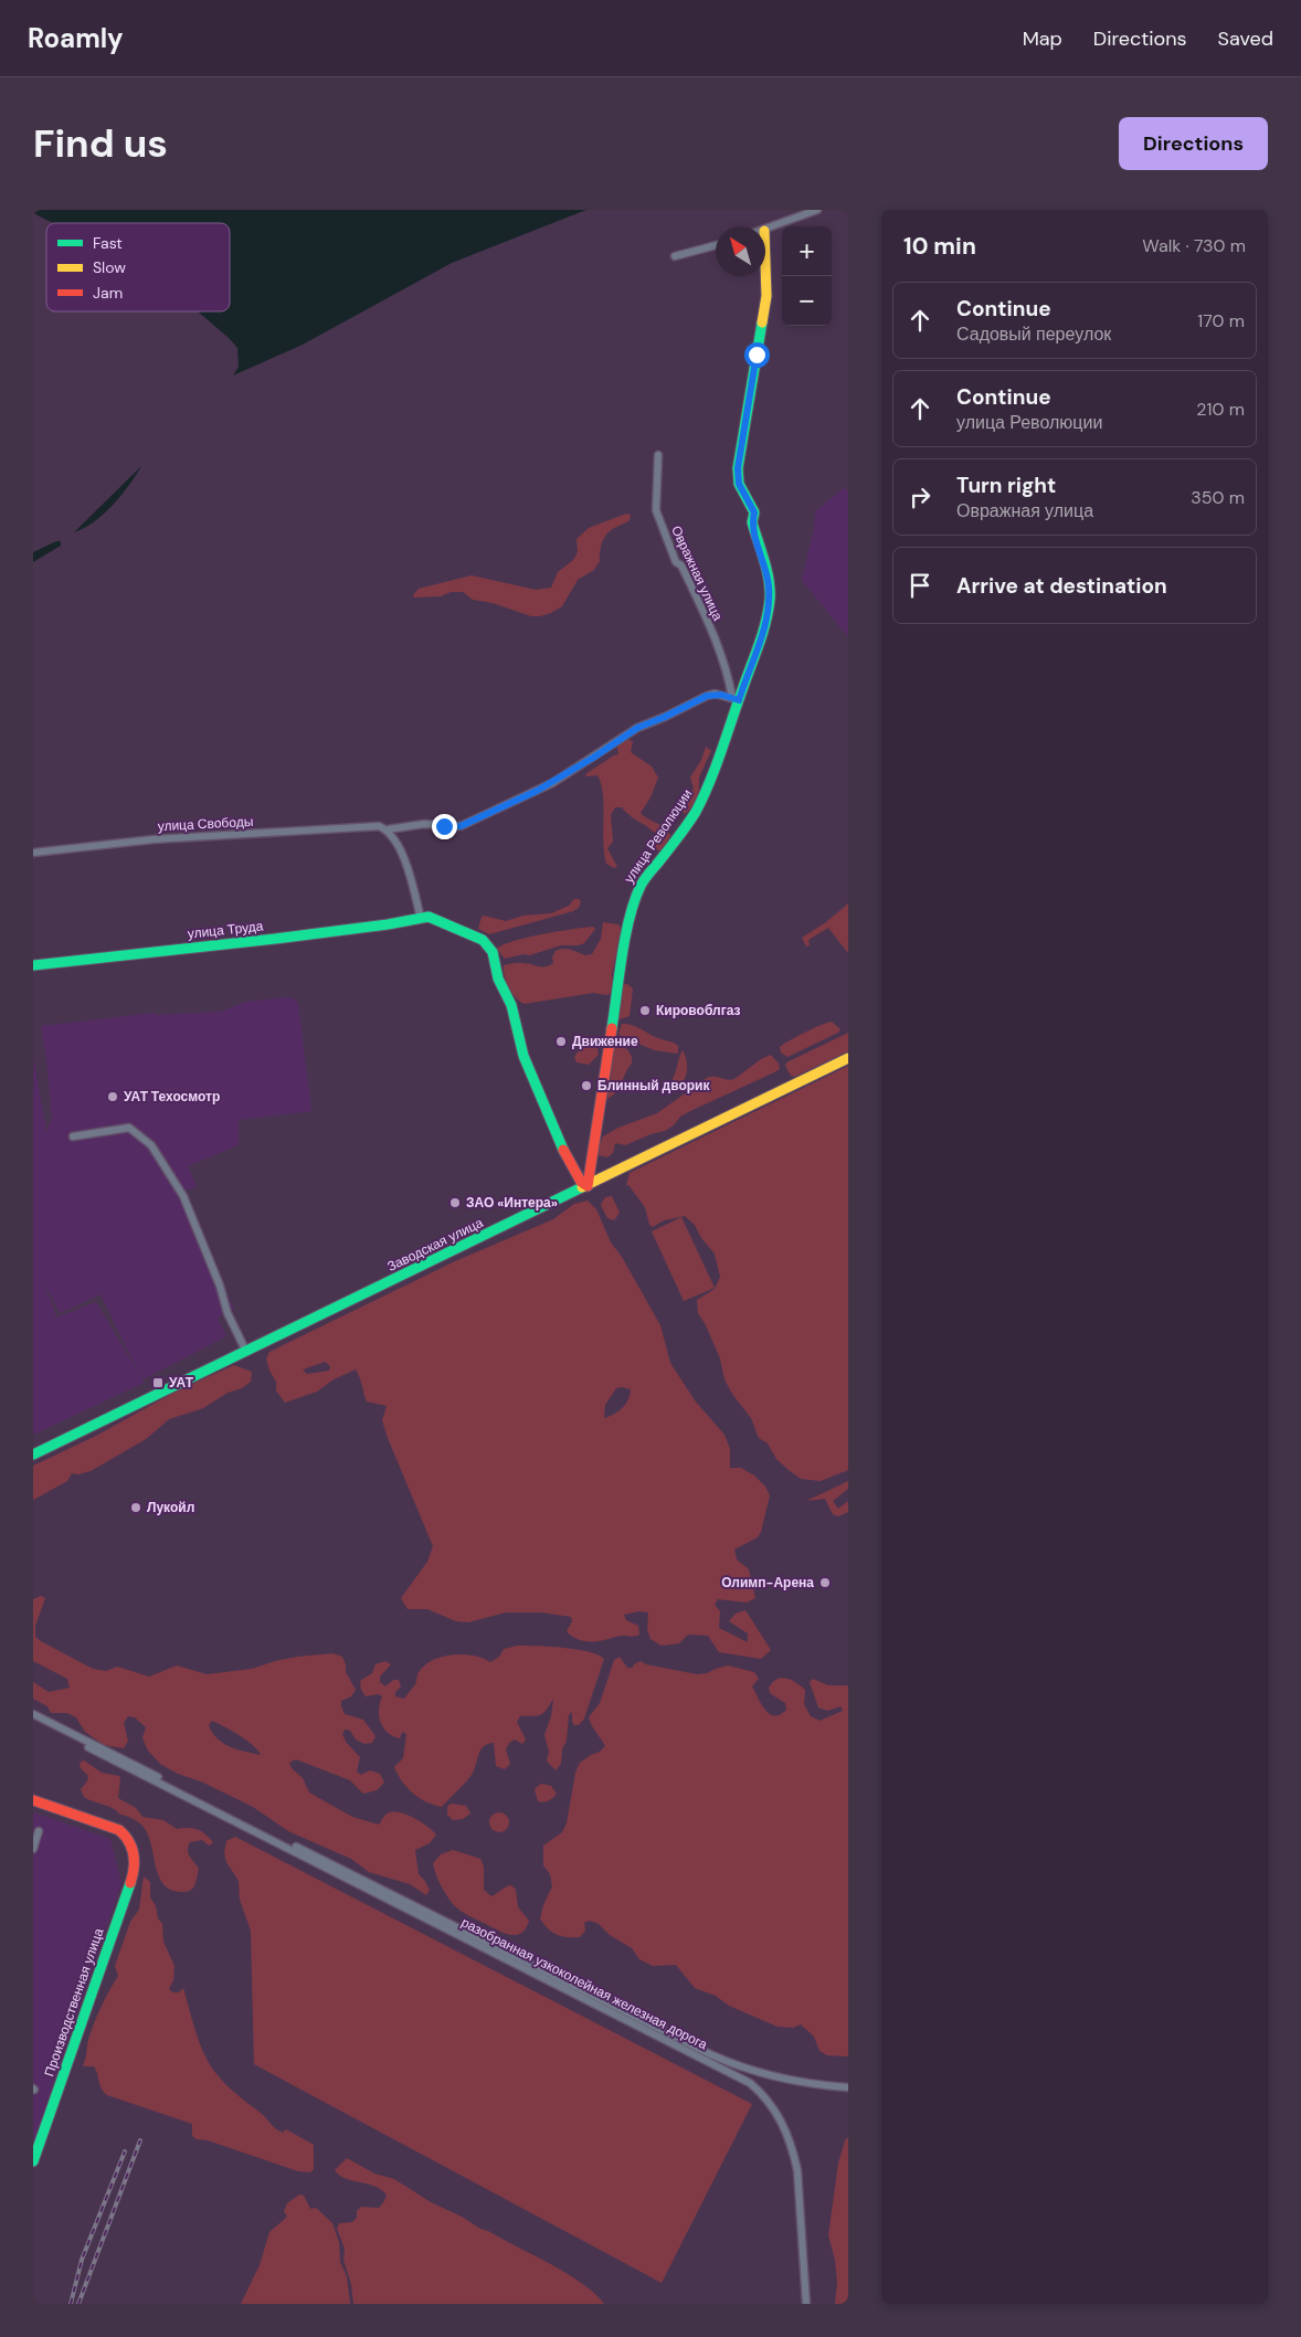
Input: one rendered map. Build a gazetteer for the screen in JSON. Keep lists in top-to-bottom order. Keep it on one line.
{"streets":{"street":["Овражная улица","улица Свободы","улица Революции","улица Труда","Заводская улица","разобранная узкоколейная железная дорога","Производственная улица"]},"crossings":[["Овражная улица","улица Революции"],["улица Революции","Заводская улица"]],"places":{"other":["Кировоблгаз","Движение","Блинный дворик","УАТ Техосмотр","ЗАО «Интера»","Лукойл","Олимп-Арена"],"transit":["УАТ"]},"legend":["Fast","Slow","Jam"],"north":"top left","page":{"header":"Roamly","nav":["Map","Directions","Saved"],"buttons":"Directions","title":"Find us","heading":["10 min","Walk · 730 m"],"map_buttons":["+","−"],"list":[["Continue","Садовый переулок","170 m"],["Continue","улица Революции","210 m"],["Turn right","Овражная улица","350 m"],"Arrive at destination"]}}
